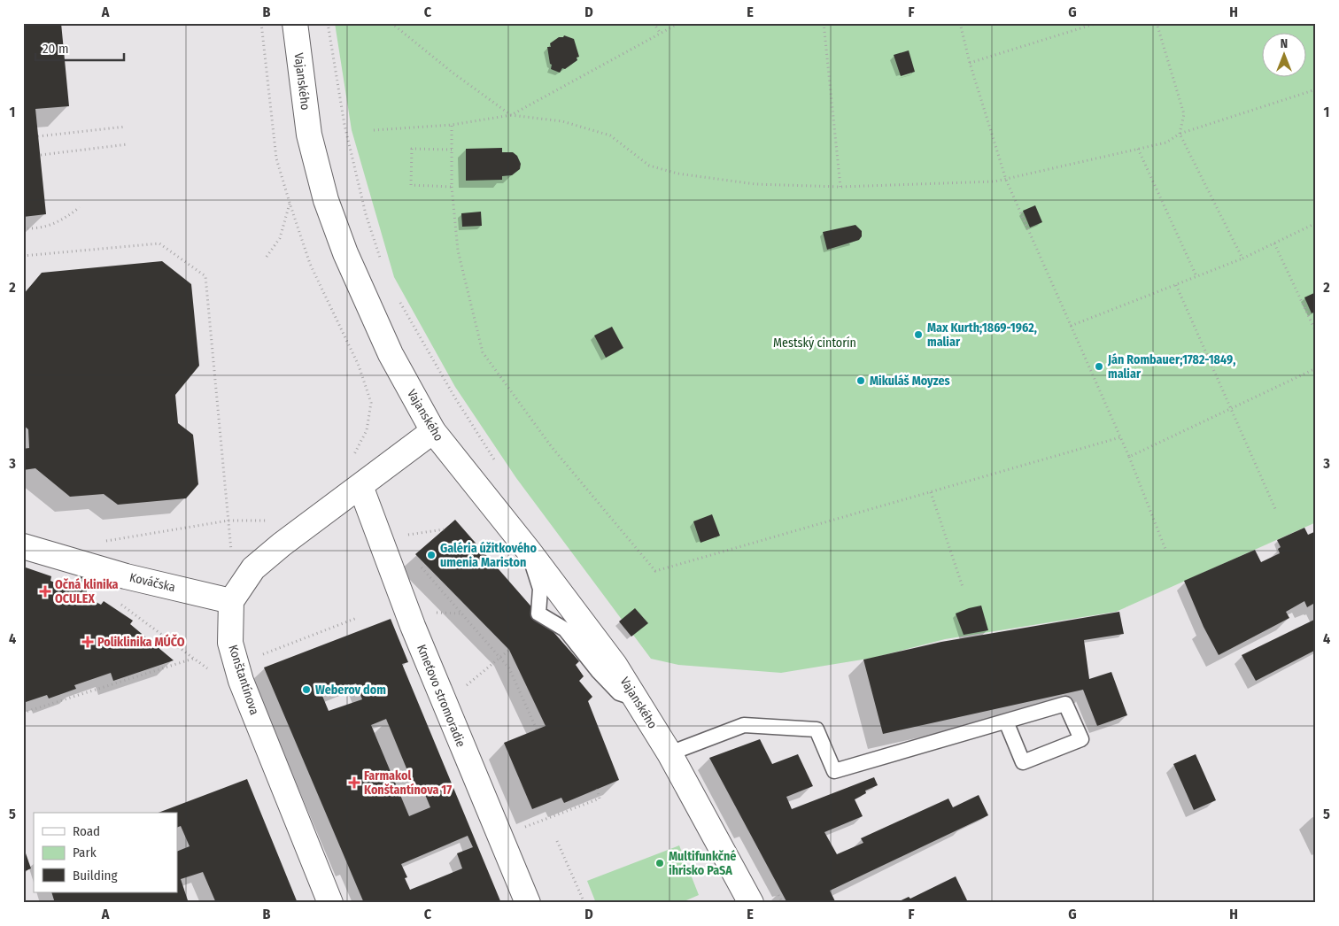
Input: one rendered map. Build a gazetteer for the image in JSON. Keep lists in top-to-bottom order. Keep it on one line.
{"streets":{"street":["Vajanského","Kováčska","Konštantínova","Kmeťovo stromoradie"]},"crossings":[["Kováčska","Konštantínova"]],"parks":["Mestský cintorín"],"places":{"other":["Max Kurth;1869-1962, maliar","Ján Rombauer;1782-1849, maliar","Mikuláš Moyzes","Galéria úžitkového umenia Mariston","Weberov dom","Multifunkčné ihrisko PaSA"],"health":["Očná klinika OCULEX","Poliklinika MÚČO","Farmakol Konštantínova 17"]},"legend":["Road","Park","Building"],"scale_bar":"20 m","north":"top","grid":{"columns":["A","B","C","D","E","F","G","H"],"rows":["1","2","3","4","5"]}}
